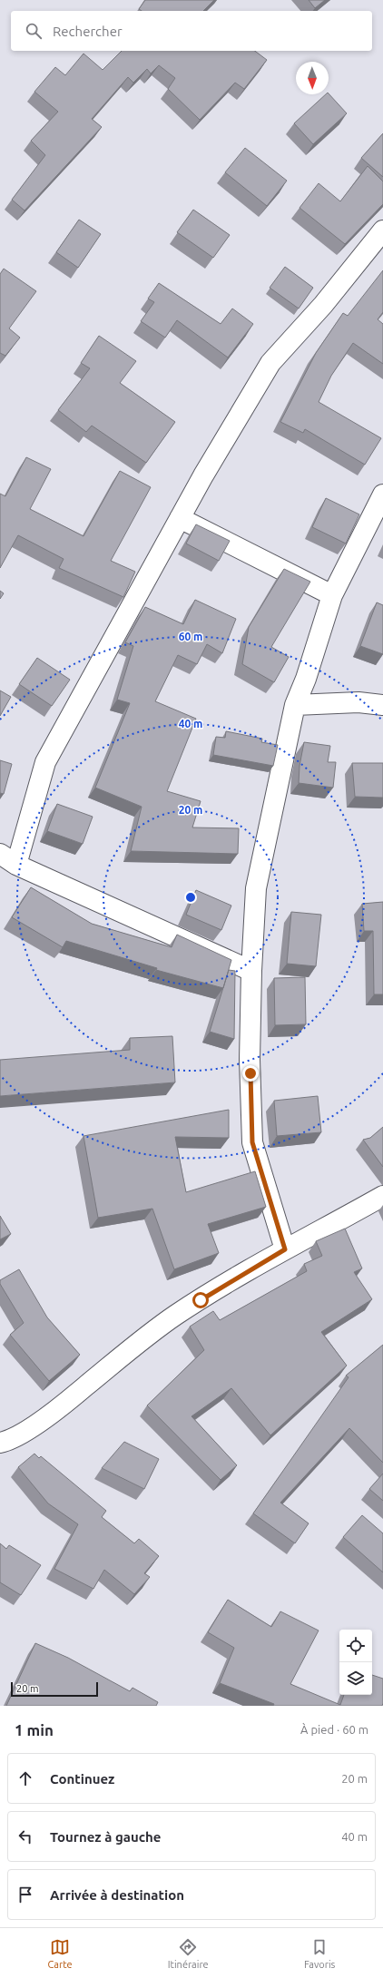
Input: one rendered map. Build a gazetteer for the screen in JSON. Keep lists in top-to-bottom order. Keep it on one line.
{"scale_bar":"20 m","north":"bottom","page":{"search":"Rechercher","scale":"20 m","heading":["1 min","À pied · 60 m"],"list":[["Continuez","20 m"],["Tournez à gauche","40 m"],"Arrivée à destination"],"nav":["Carte","Itinéraire","Favoris"]},"rings":["60 m","40 m","20 m"]}
